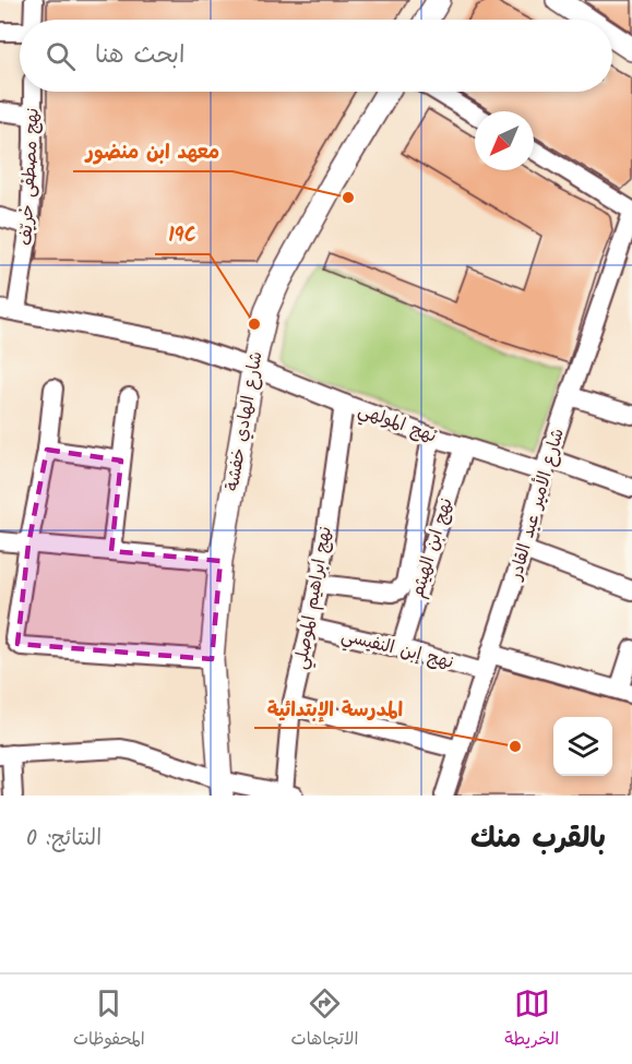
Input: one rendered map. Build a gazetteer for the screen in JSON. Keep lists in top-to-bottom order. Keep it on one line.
{"streets":{"street":["نهج مصطفى خريّف","شارع الهادي خفشة","نهج المولهي","شارع الأمير عبد القادر","نهج ابن الهيثم","نهج ابراهيم الموصلي","نهج إبن النفيسي"]},"crossings":[["نهج مصطفى خريّف","نهج المولهي"],["شارع الهادي خفشة","نهج المولهي"],["نهج المولهي","شارع الأمير عبد القادر"],["نهج المولهي","نهج ابن الهيثم"],["نهج المولهي","نهج ابراهيم الموصلي"],["شارع الأمير عبد القادر","نهج إبن النفيسي"],["نهج ابن الهيثم","نهج إبن النفيسي"],["نهج ابراهيم الموصلي","نهج إبن النفيسي"]],"places":["معهد ابن منضور","19C","المدرسة الإبتدائية"],"north":"bottom left","page":{"search":"ابحث هنا","heading":["بالقرب منك","النتائج: 0"],"nav":["الخريطة","الاتجاهات","المحفوظات"]}}
